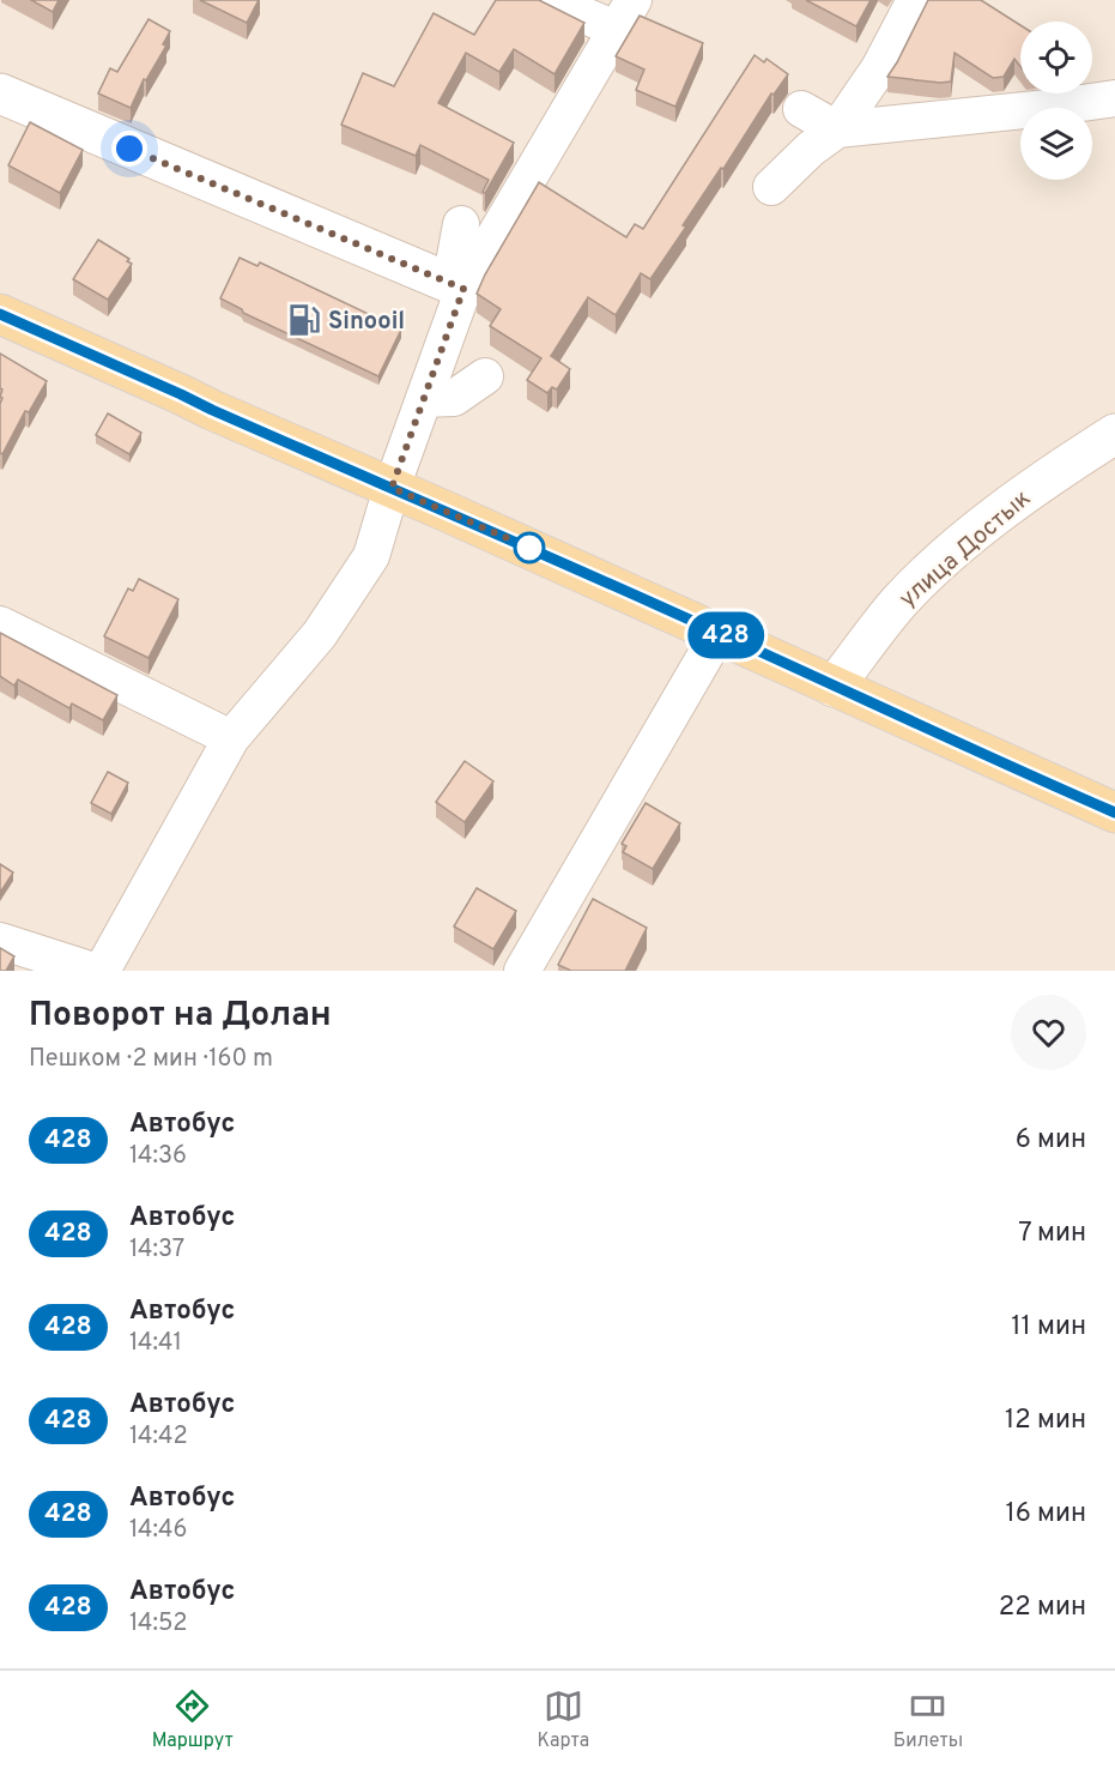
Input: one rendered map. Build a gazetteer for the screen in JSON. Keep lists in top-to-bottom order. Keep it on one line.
{"streets":{"street":["улица Достык"]},"places":{"fuel station":["Sinooil"]},"lines":["bus line 428"],"page":{"on_map":"428","heading":["Поворот на Долан","Пешком · 2 мин · 160 m"],"list":[{"mark":"428","name":"Автобус","note":"14:36","value":"6 мин"},{"mark":"428","name":"Автобус","note":"14:37","value":"7 мин"},{"mark":"428","name":"Автобус","note":"14:41","value":"11 мин"},{"mark":"428","name":"Автобус","note":"14:42","value":"12 мин"},{"mark":"428","name":"Автобус","note":"14:46","value":"16 мин"},{"mark":"428","name":"Автобус","note":"14:52","value":"22 мин"}],"tabs":["Маршрут","Карта","Билеты"]}}
